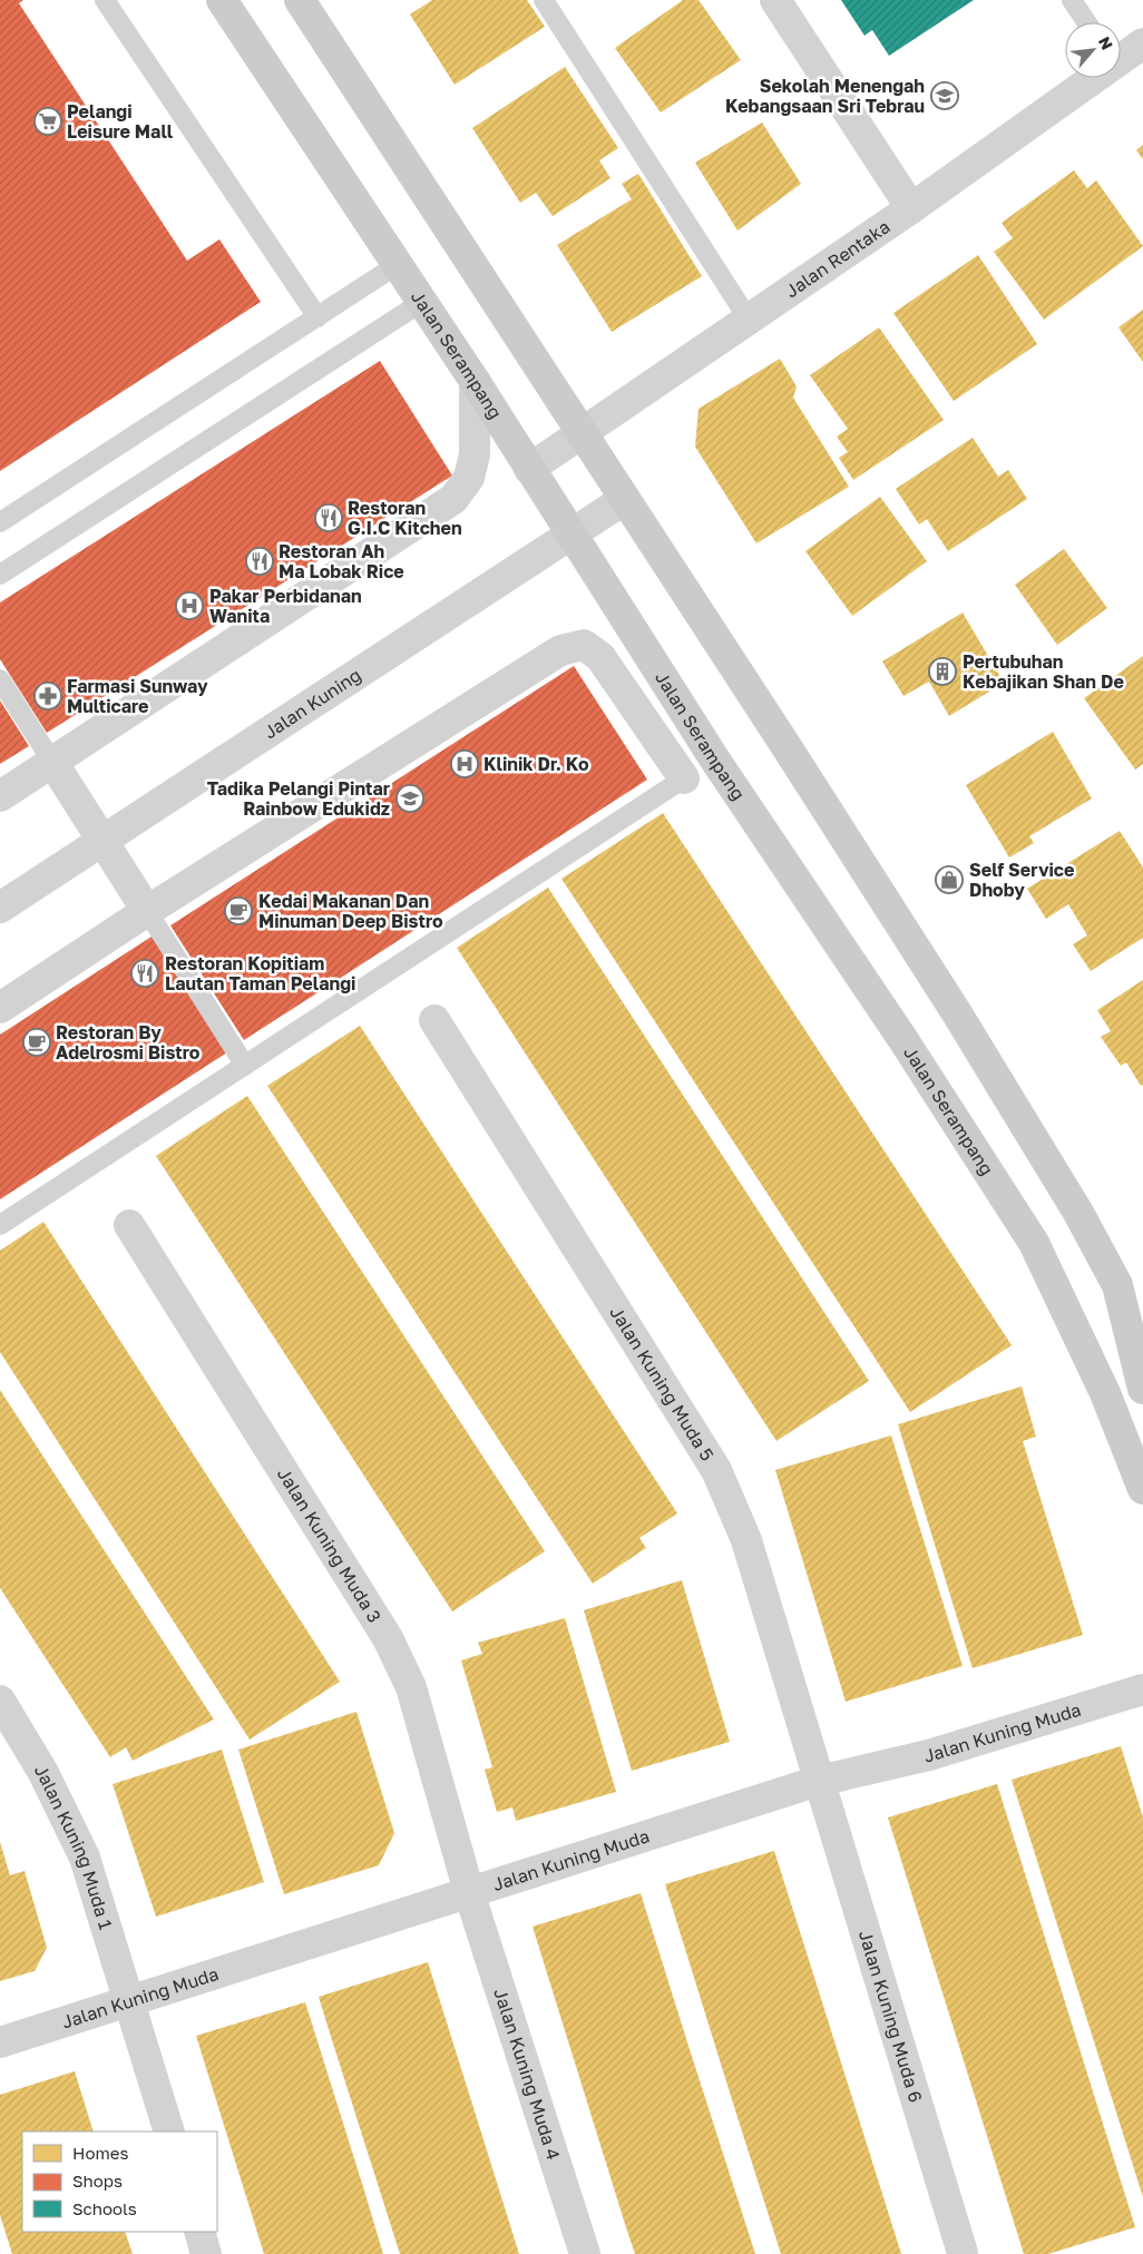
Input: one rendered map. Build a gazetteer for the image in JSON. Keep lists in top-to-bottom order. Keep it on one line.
{"streets":{"main road":["Jalan Serampang"],"street":["Jalan Rentaka","Jalan Kuning","Jalan Kuning Muda 5","Jalan Kuning Muda 3","Jalan Kuning Muda","Jalan Kuning Muda 1","Jalan Kuning Muda 6","Jalan Kuning Muda 4"]},"crossings":[["Jalan Rentaka","Jalan Serampang"],["Jalan Serampang","Jalan Kuning"],["Jalan Kuning Muda 5","Jalan Kuning Muda"],["Jalan Kuning Muda 5","Jalan Kuning Muda 6"],["Jalan Kuning Muda 3","Jalan Kuning Muda"],["Jalan Kuning Muda 3","Jalan Kuning Muda 4"],["Jalan Kuning Muda","Jalan Kuning Muda 1"],["Jalan Kuning Muda","Jalan Kuning Muda 6"],["Jalan Kuning Muda","Jalan Kuning Muda 4"]],"places":{"school or university":["Sekolah Menengah Kebangsaan Sri Tebrau","Tadika Pelangi Pintar Rainbow Edukidz"],"supermarket":["Pelangi Leisure Mall"],"restaurant":["Restoran G.I.C Kitchen","Restoran Ah Ma Lobak Rice","Restoran Kopitiam Lautan Taman Pelangi"],"hospital":["Pakar Perbidanan Wanita","Klinik Dr. Ko"],"building":["Pertubuhan Kebajikan Shan De"],"pharmacy":["Farmasi Sunway Multicare"],"shop":["Self Service Dhoby"],"cafe":["Kedai Makanan Dan Minuman Deep Bistro","Restoran By Adelrosmi Bistro"]},"legend":["Homes","Shops","Schools"],"north":"top right"}
